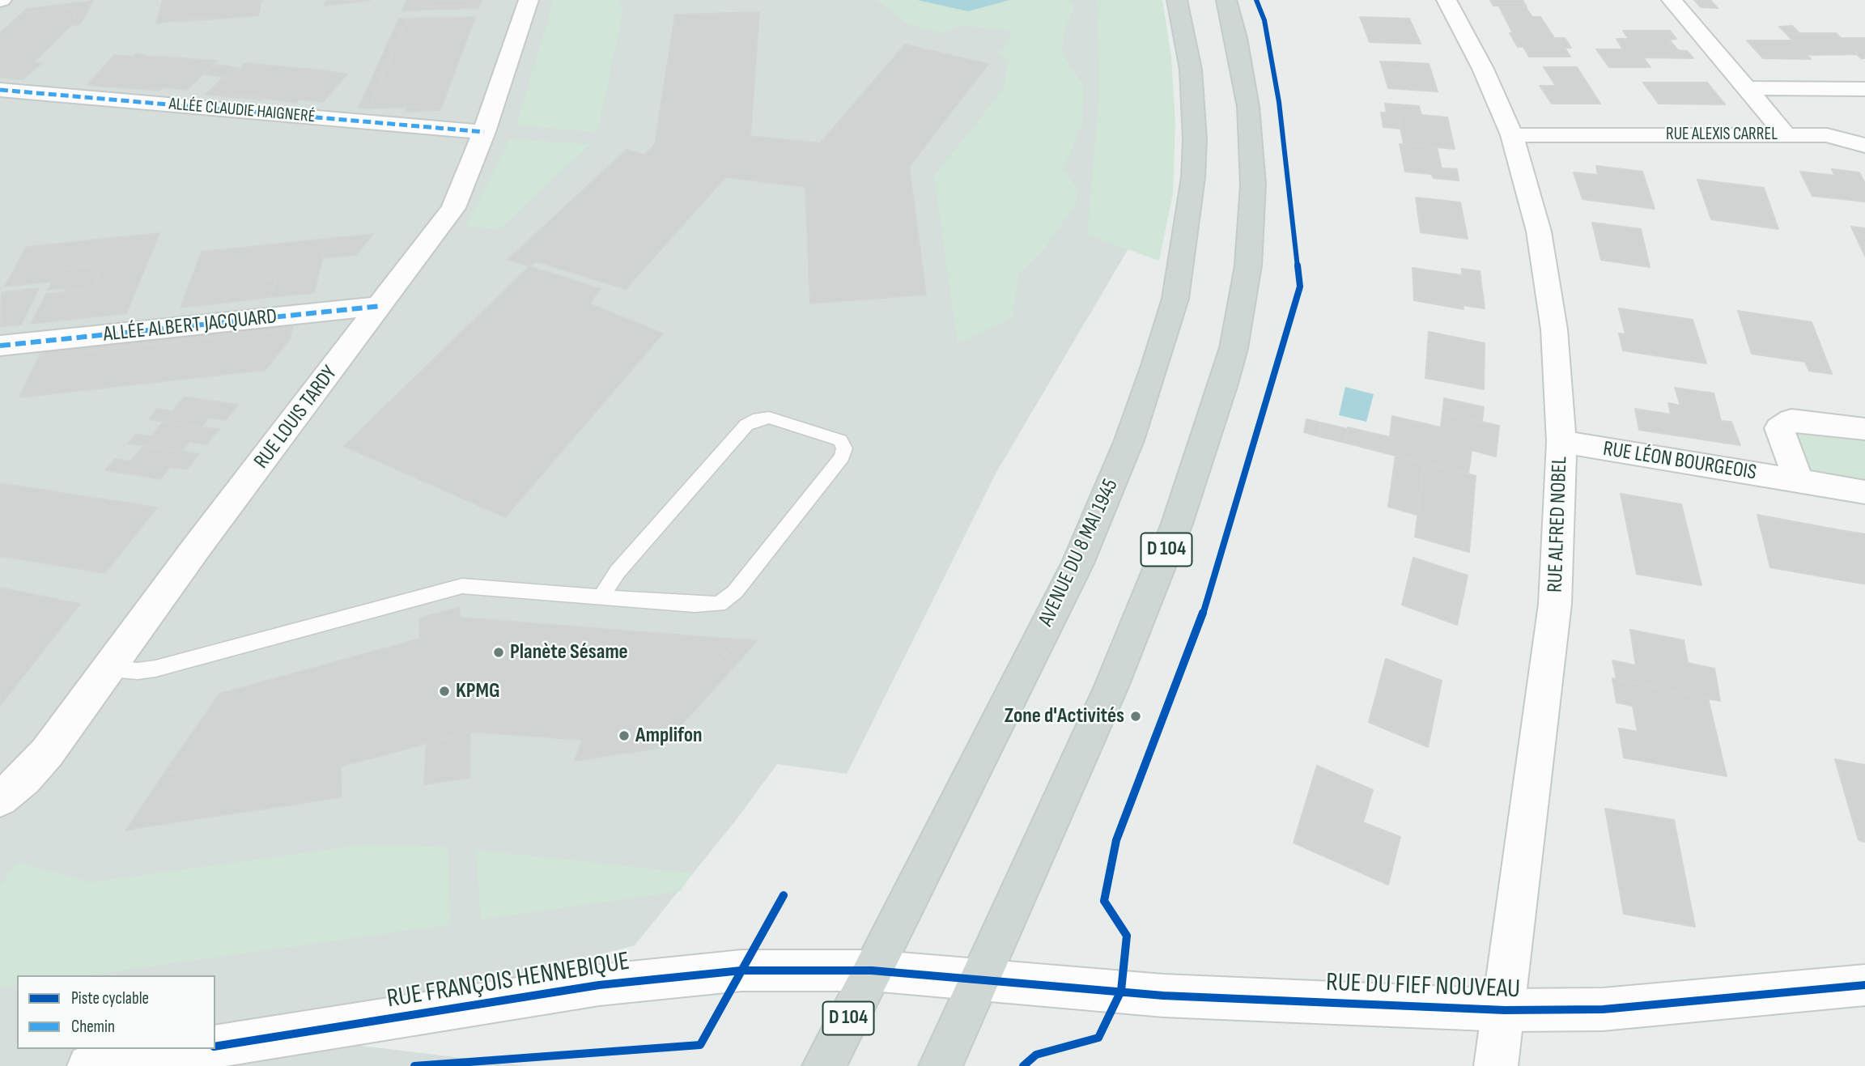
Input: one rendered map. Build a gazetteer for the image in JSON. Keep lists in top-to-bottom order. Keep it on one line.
{"streets":{"main road":["D 104","AVENUE DU 8 MAI 1945"],"street":["ALLÉE CLAUDIE HAIGNERÉ","RUE ALEXIS CARREL","ALLÉE ALBERT JACQUARD","RUE LOUIS TARDY","RUE LÉON BOURGEOIS","RUE ALFRED NOBEL","RUE FRANÇOIS HENNEBIQUE","RUE DU FIEF NOUVEAU"]},"crossings":[["ALLÉE CLAUDIE HAIGNERÉ","RUE LOUIS TARDY"],["RUE ALEXIS CARREL","RUE ALFRED NOBEL"],["ALLÉE ALBERT JACQUARD","RUE LOUIS TARDY"],["RUE LÉON BOURGEOIS","RUE ALFRED NOBEL"],["RUE ALFRED NOBEL","RUE DU FIEF NOUVEAU"],["D 104","RUE FRANÇOIS HENNEBIQUE"],["D 104","RUE DU FIEF NOUVEAU"],["AVENUE DU 8 MAI 1945","RUE FRANÇOIS HENNEBIQUE"],["RUE FRANÇOIS HENNEBIQUE","RUE DU FIEF NOUVEAU"]],"places":["Planète Sésame","KPMG","Zone d'Activités","Amplifon"],"legend":["Piste cyclable","Chemin"]}
